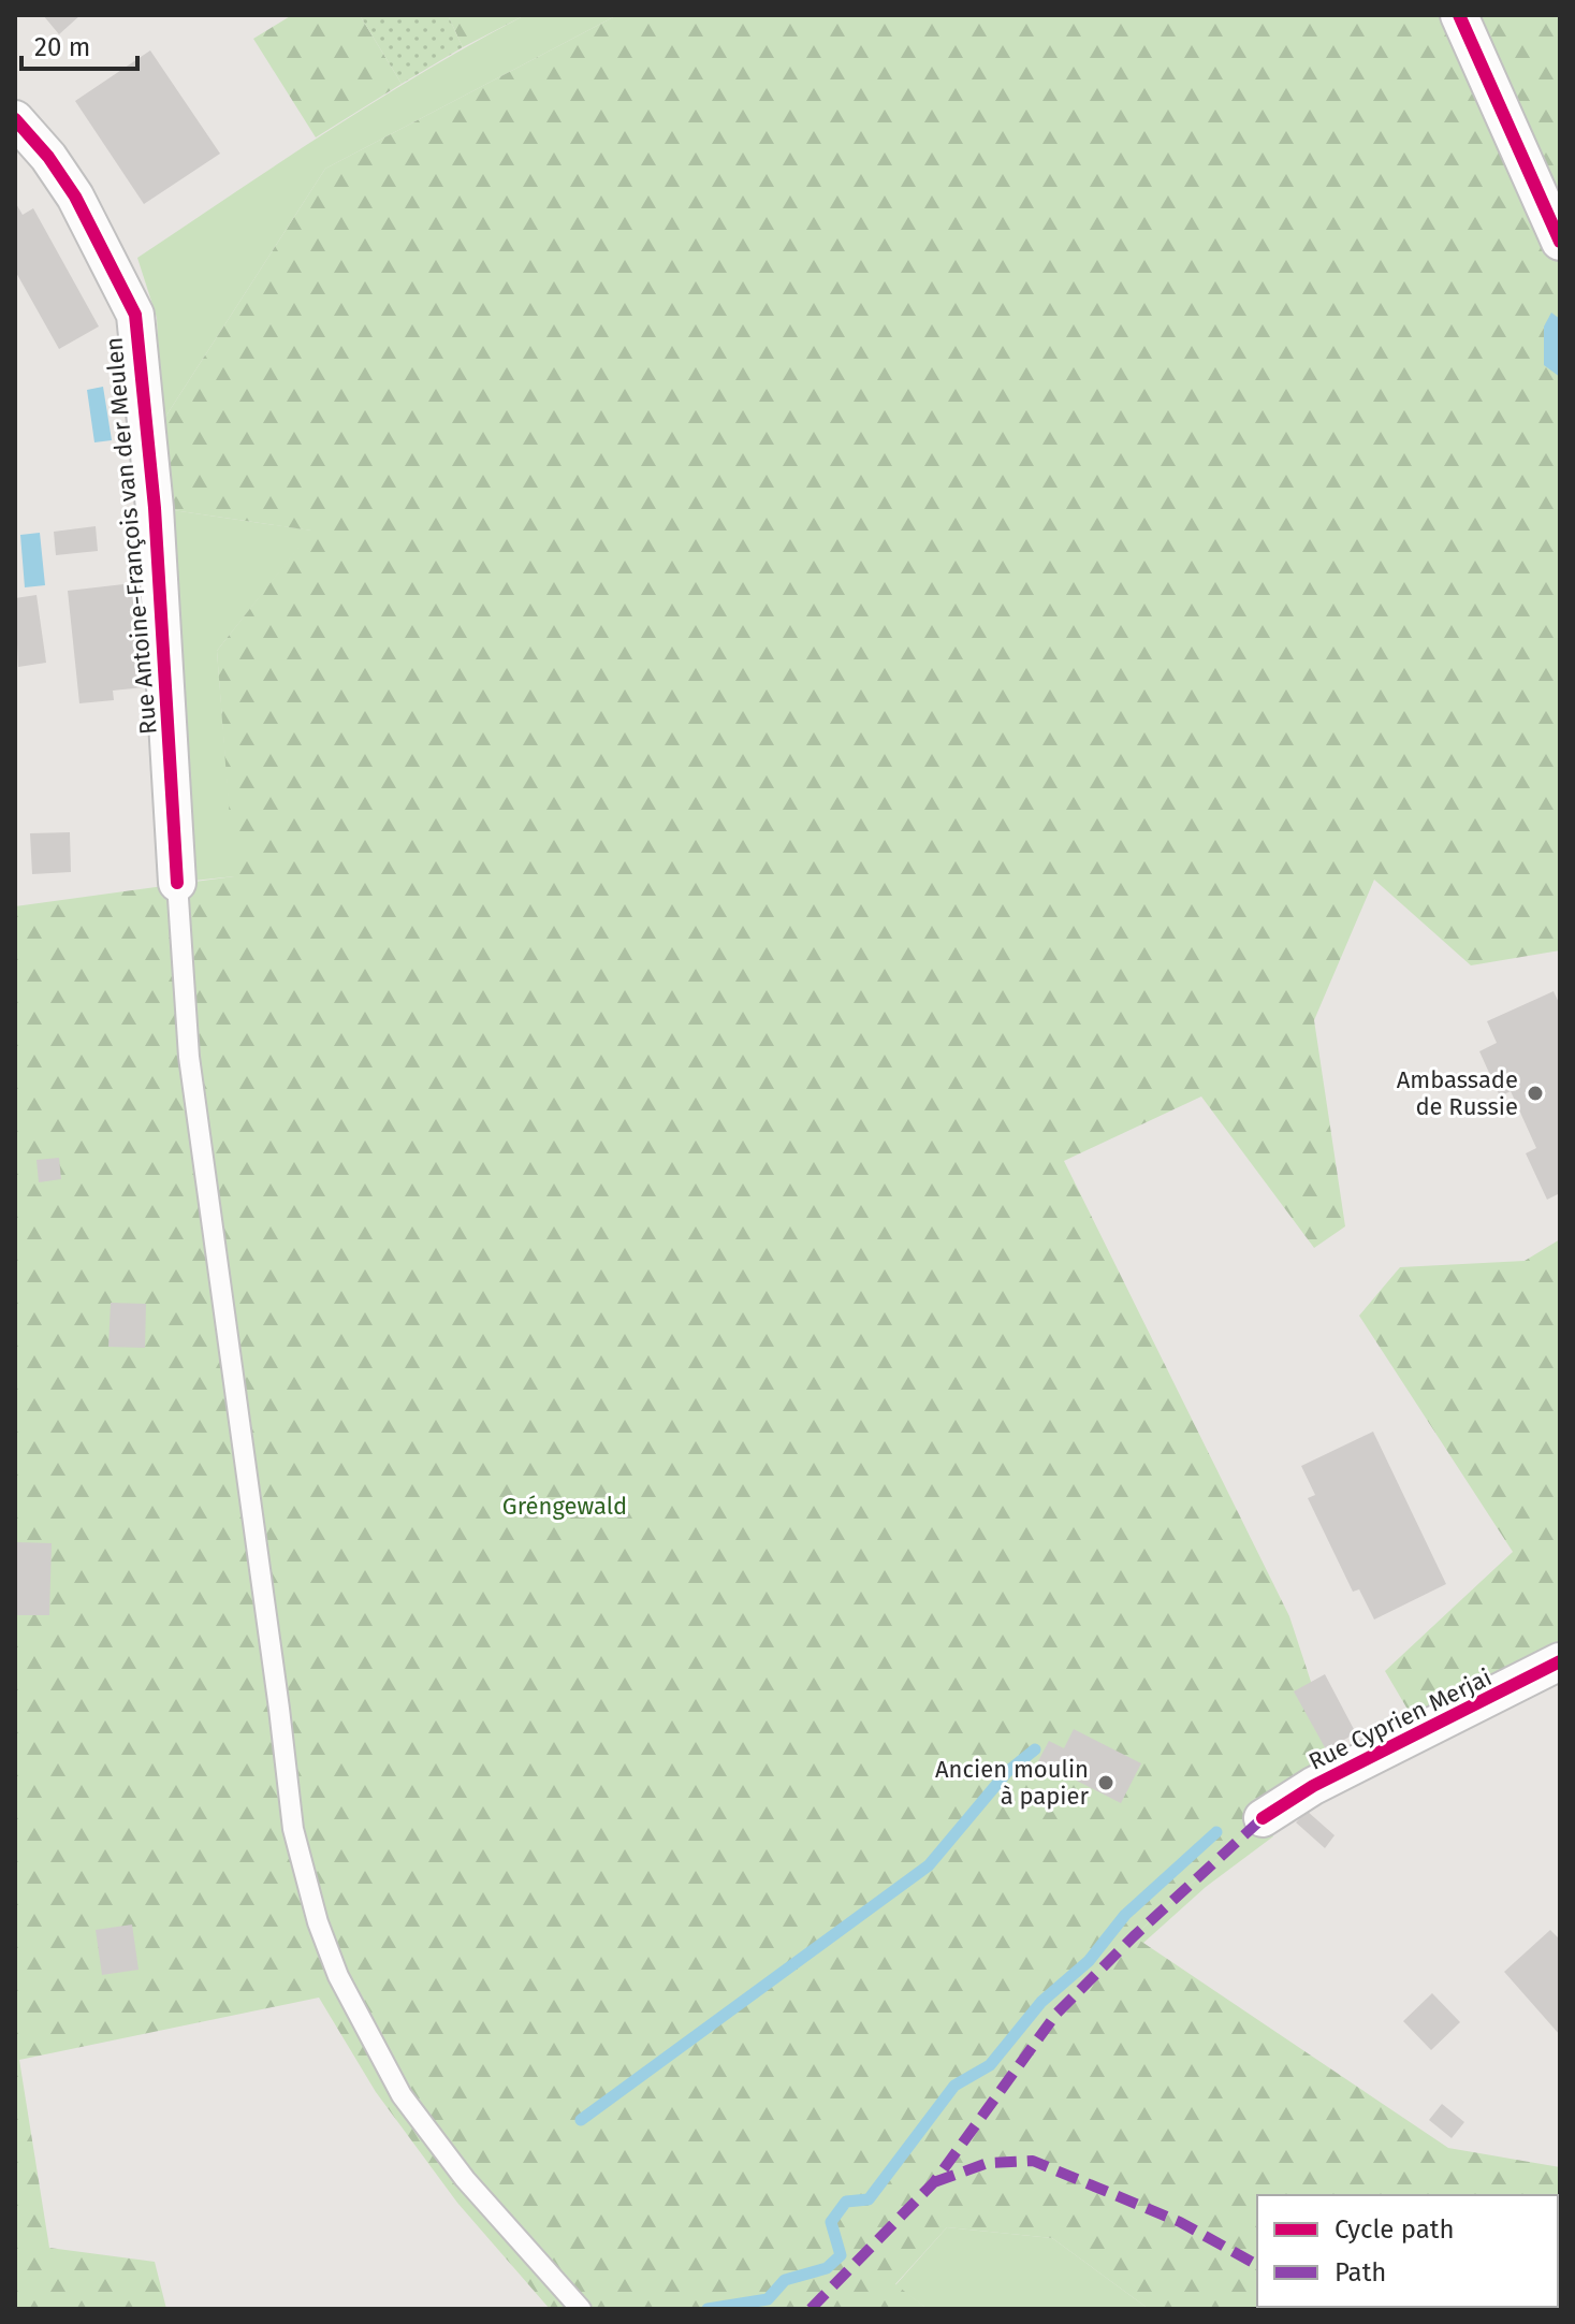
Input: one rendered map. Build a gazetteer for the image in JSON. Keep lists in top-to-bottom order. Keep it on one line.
{"streets":{"street":["Rue Antoine-François van der Meulen","Rue Cyprien Merjai"]},"parks":["Gréngewald"],"places":["Ambassade de Russie","Ancien moulin à papier"],"legend":["Cycle path","Path"],"scale_bar":"20 m"}
